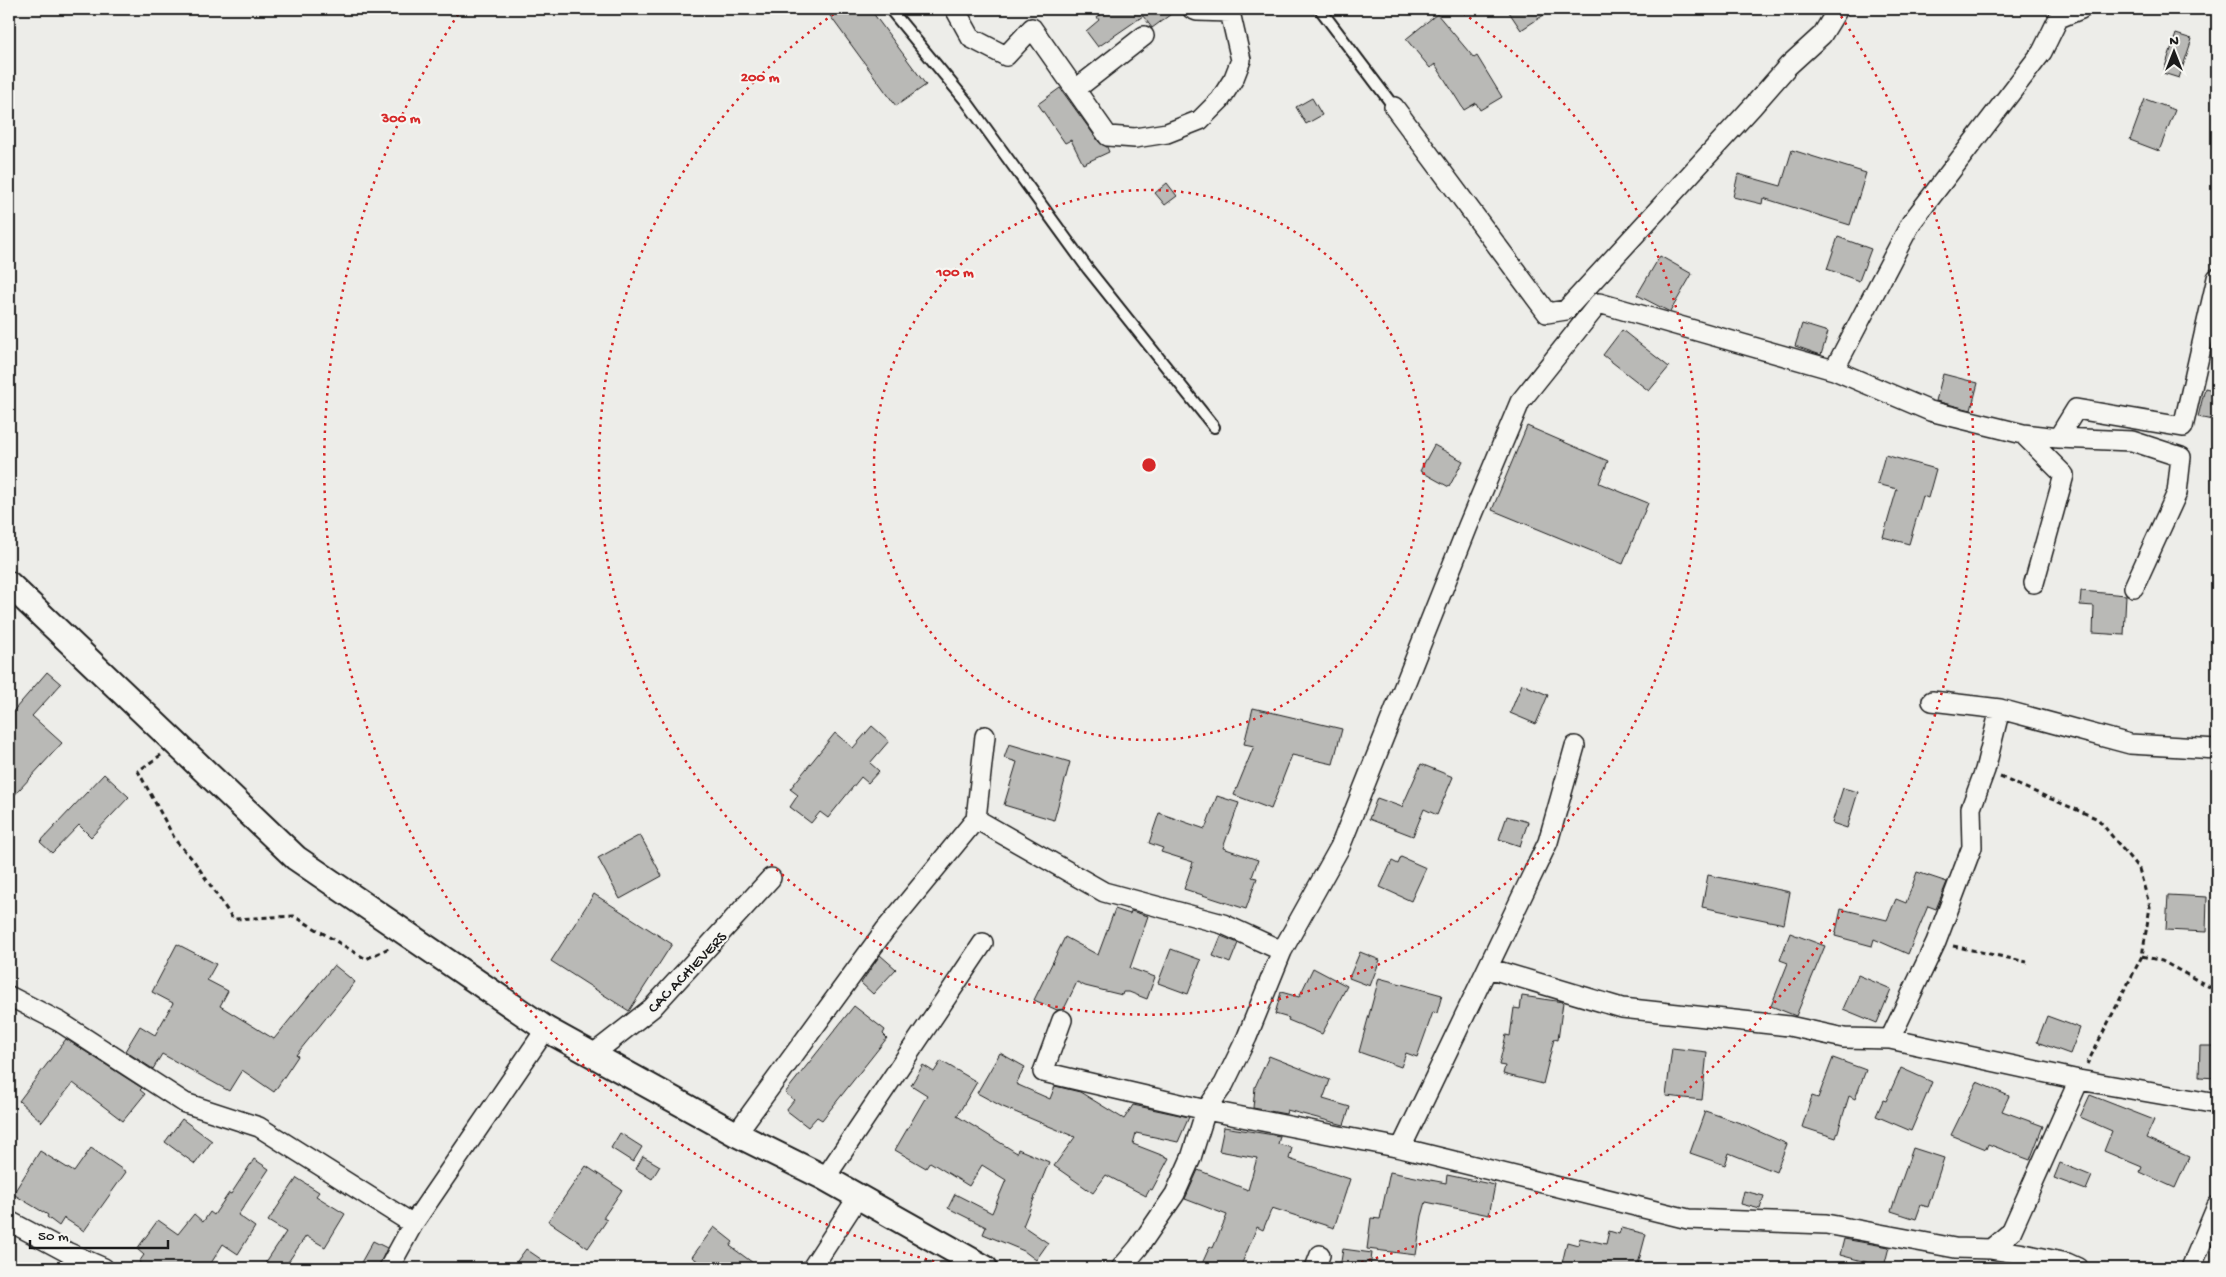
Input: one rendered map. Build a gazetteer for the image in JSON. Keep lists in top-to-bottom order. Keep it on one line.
{"streets":{"street":["CAC ACHIEVERS"]},"scale_bar":"50 m","north":"top","rings":["200 m","300 m","100 m"]}
